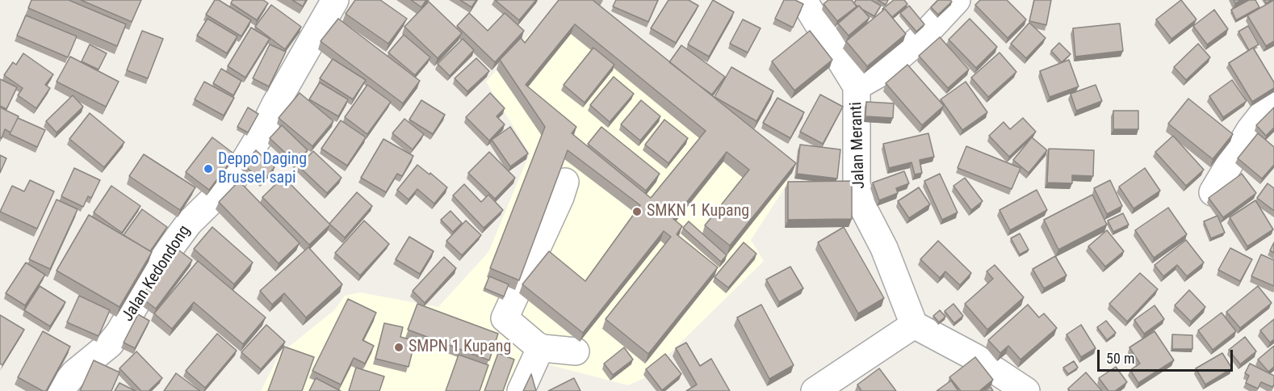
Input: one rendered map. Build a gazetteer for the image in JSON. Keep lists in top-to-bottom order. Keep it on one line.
{"streets":{"street":["Jalan Meranti","Jalan Kedondong"]},"places":["Deppo Daging Brussel sapi","SMKN 1 Kupang","SMPN 1 Kupang"],"scale_bar":"50 m"}
